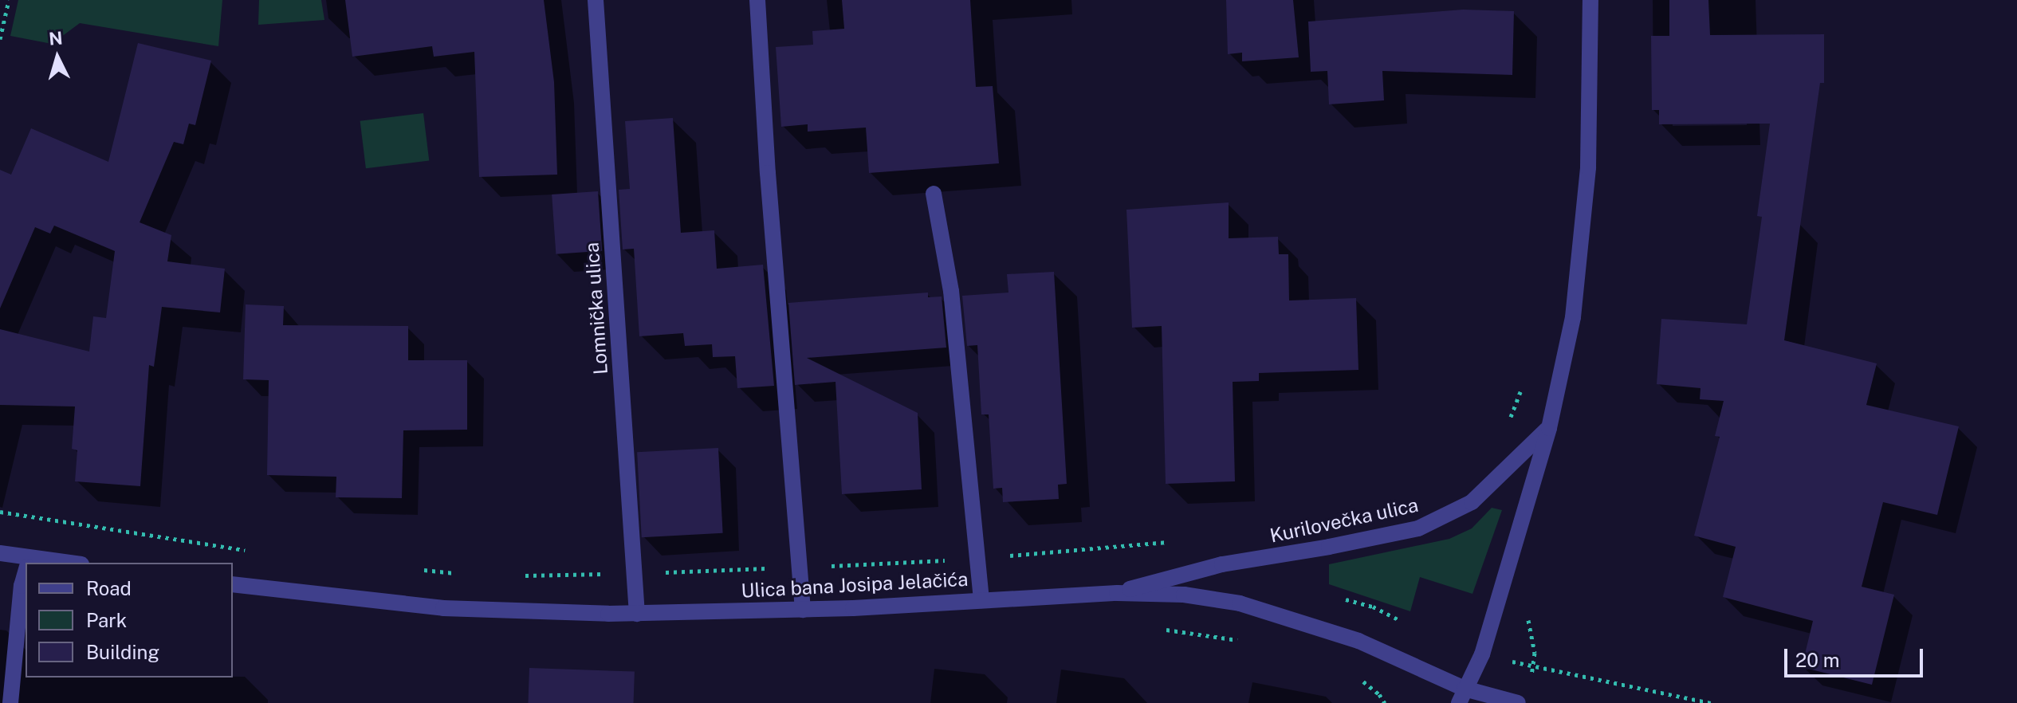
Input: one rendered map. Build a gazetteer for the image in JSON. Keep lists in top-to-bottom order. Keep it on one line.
{"streets":{"street":["Lomnička ulica","Kurilovečka ulica","Ulica bana Josipa Jelačića"]},"crossings":[["Lomnička ulica","Ulica bana Josipa Jelačića"],["Kurilovečka ulica","Ulica bana Josipa Jelačića"]],"legend":["Road","Park","Building"],"scale_bar":"20 m","north":"top"}
